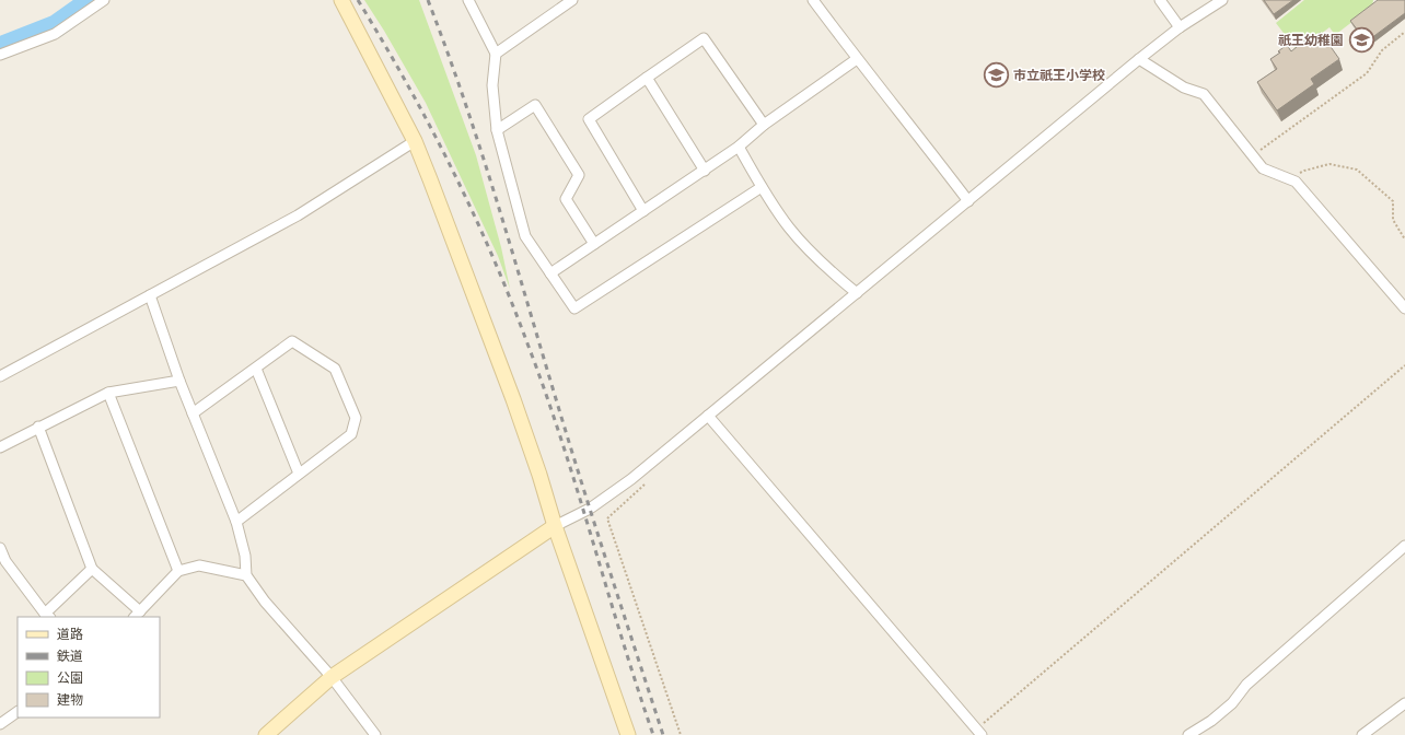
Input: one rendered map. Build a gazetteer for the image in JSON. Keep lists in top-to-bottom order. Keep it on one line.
{"places":{"school or university":["祇王幼稚園","市立祇王小学校"]},"legend":["道路","鉄道","公園","建物"]}
